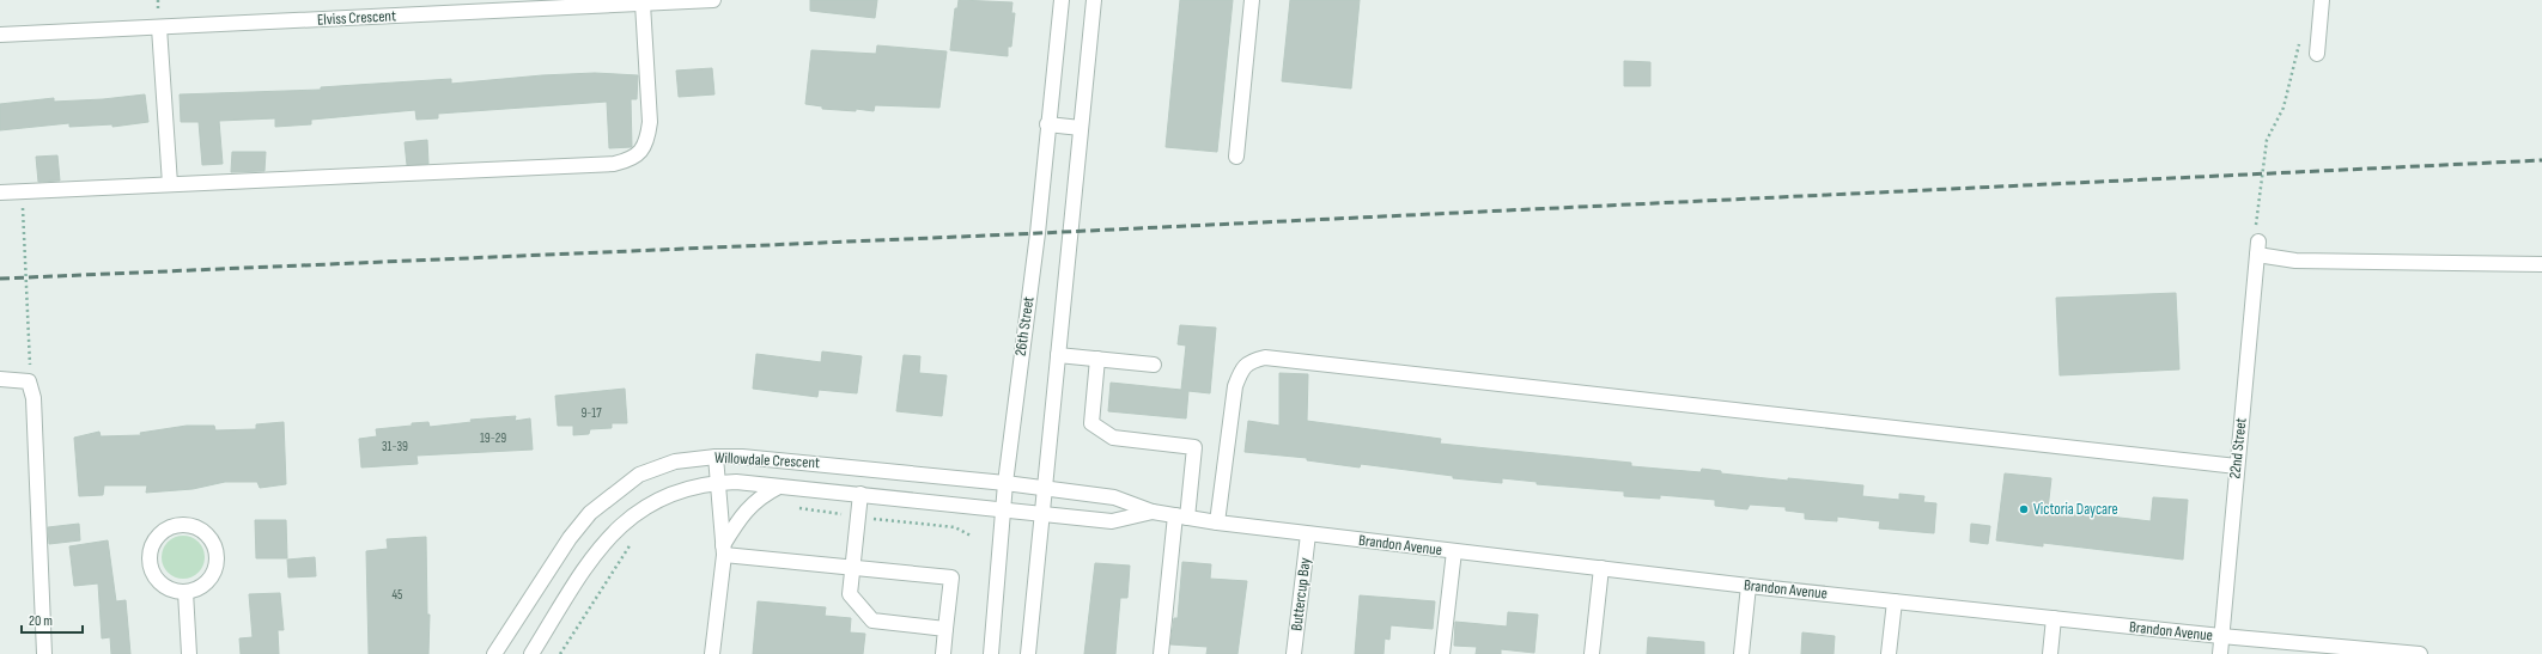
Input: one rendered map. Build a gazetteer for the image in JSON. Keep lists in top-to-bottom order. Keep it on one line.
{"streets":{"street":["Elviss Crescent","26th Street","22nd Street","Willowdale Crescent","Brandon Avenue","Buttercup Bay"]},"crossings":[["26th Street","Willowdale Crescent"],["22nd Street","Brandon Avenue"],["Willowdale Crescent","Brandon Avenue"],["Brandon Avenue","Buttercup Bay"]],"places":["Victoria Daycare"],"house_numbers":["9-17","19-29","31-39","45"],"scale_bar":"20 m"}
